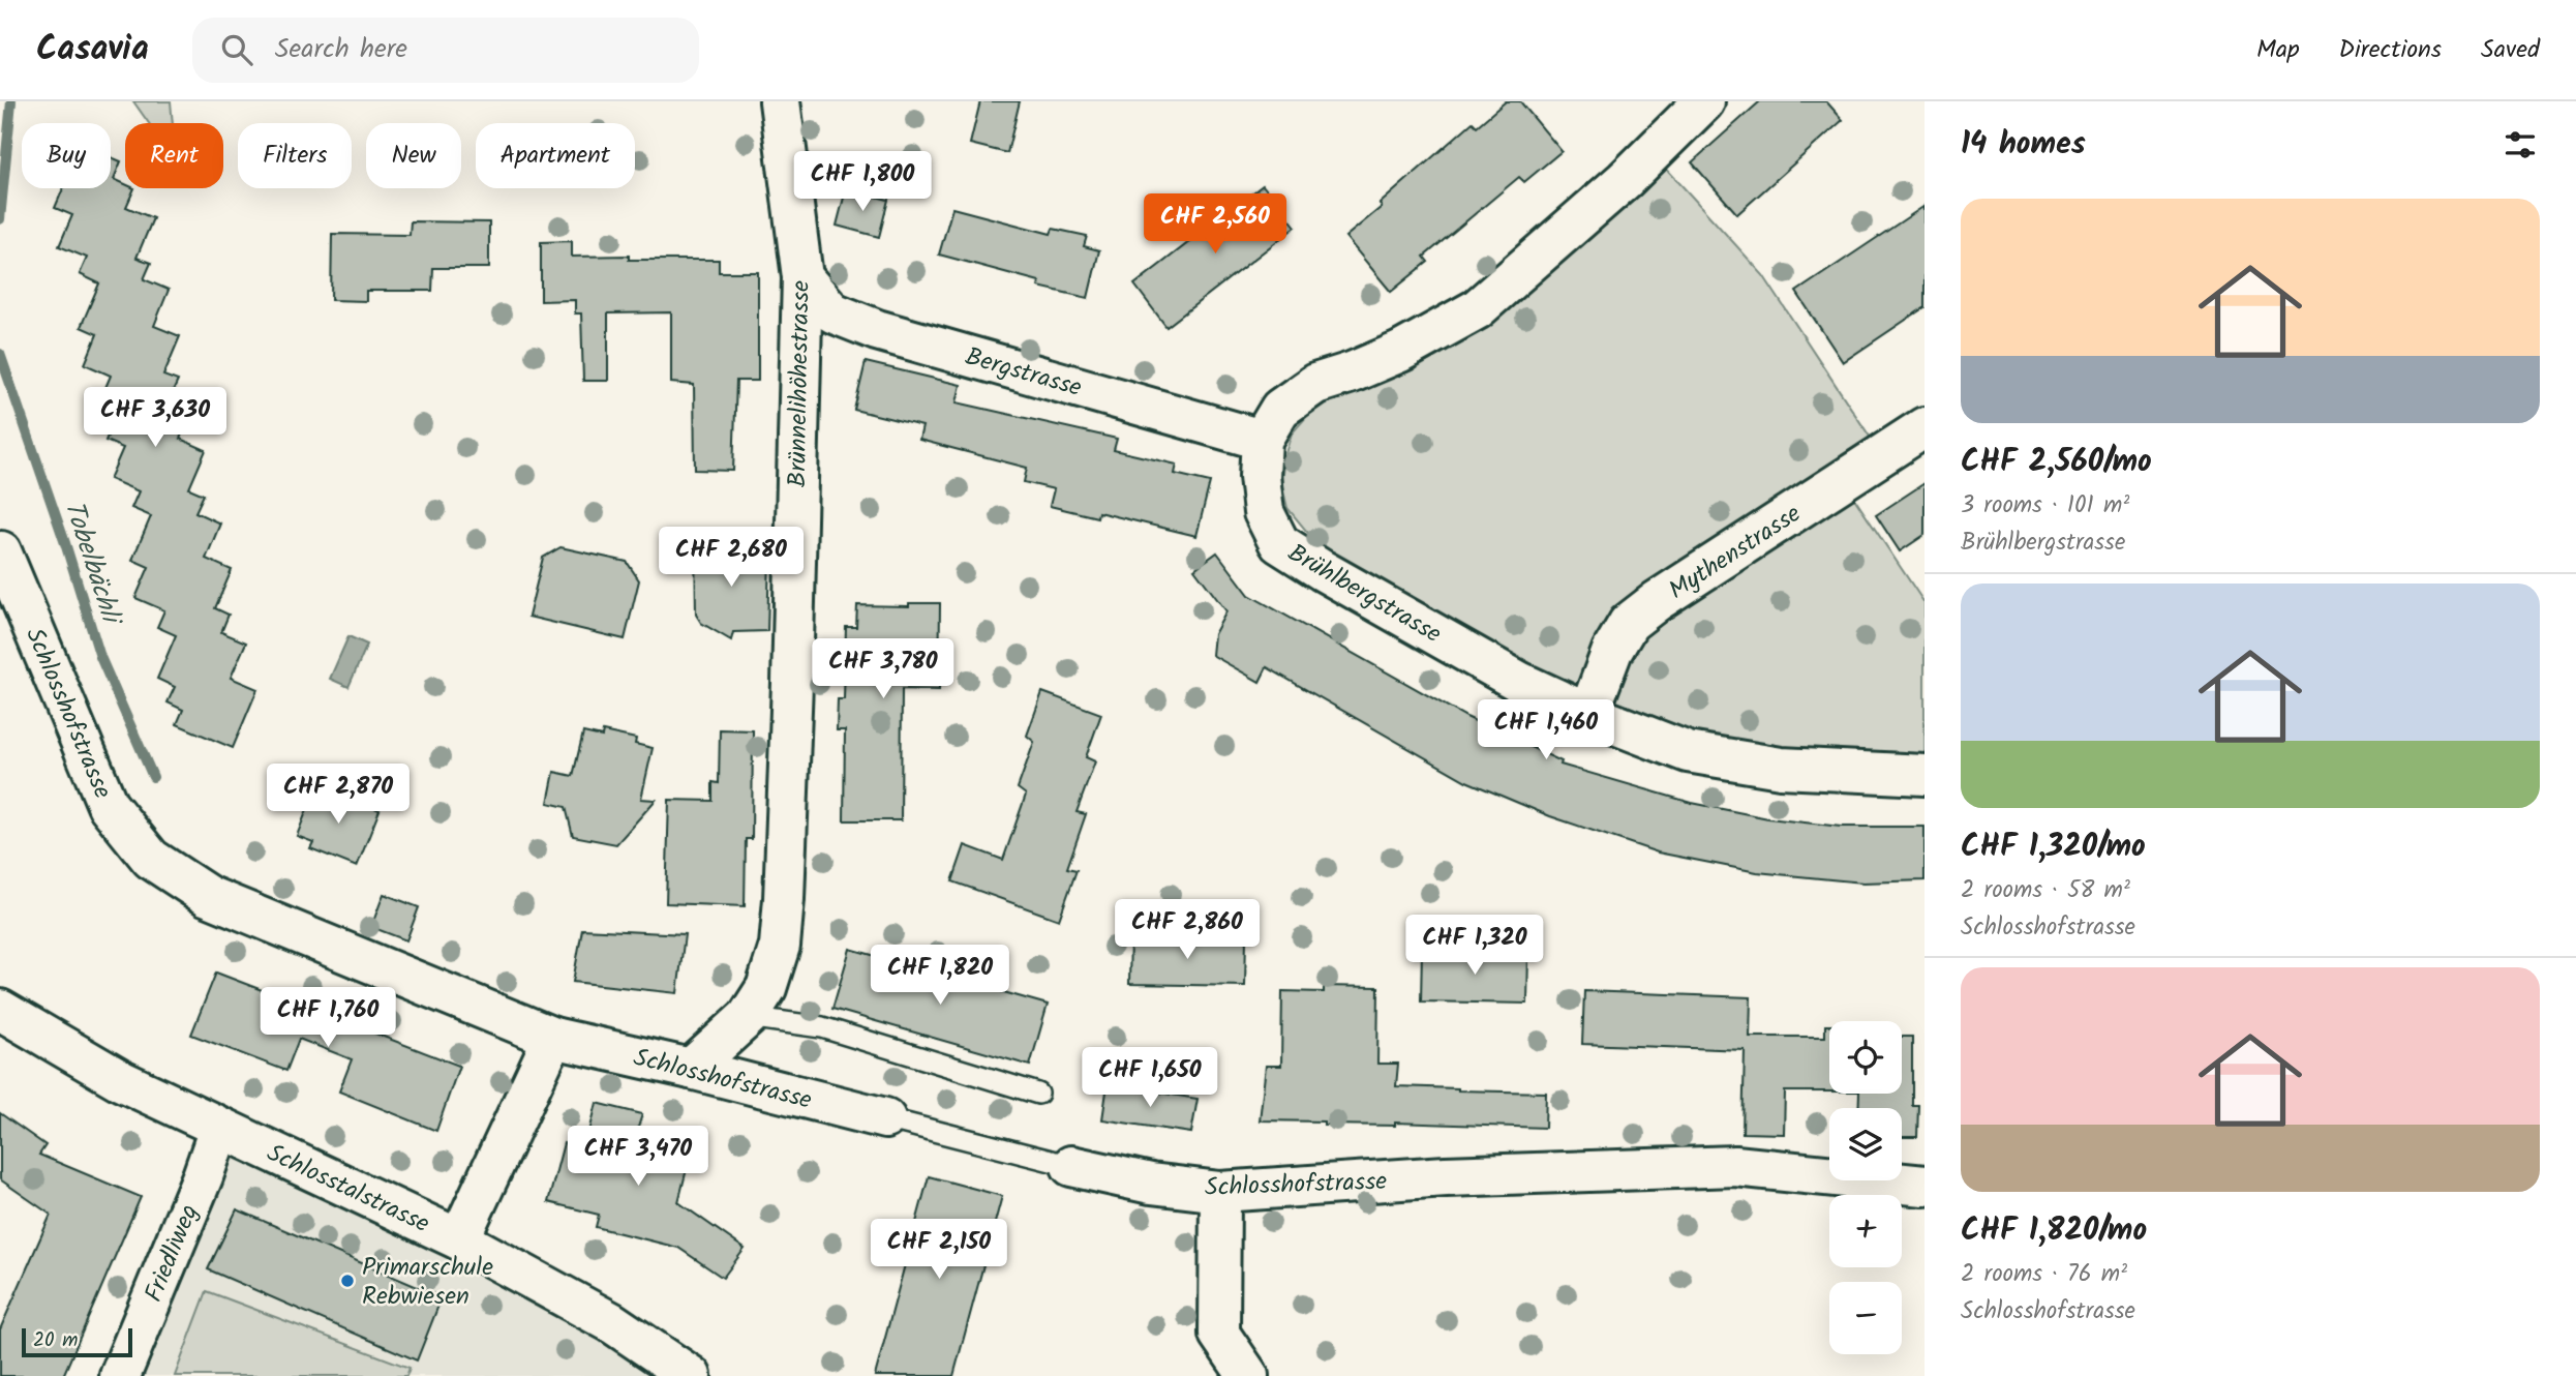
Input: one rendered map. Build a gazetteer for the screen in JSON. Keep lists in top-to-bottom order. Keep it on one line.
{"streets":{"street":["Bergstrasse","Brünnelihöhestrasse","Mythenstrasse","Brühlbergstrasse","Schlosshofstrasse","Schlosstalstrasse","Friedliweg"]},"crossings":[["Bergstrasse","Brünnelihöhestrasse"],["Bergstrasse","Brühlbergstrasse"],["Brünnelihöhestrasse","Schlosshofstrasse"],["Mythenstrasse","Brühlbergstrasse"],["Schlosstalstrasse","Friedliweg"]],"water":["Tobelbächli"],"places":["Primarschule Rebwiesen"],"scale_bar":"20 m","page":{"header":"Casavia","search":"Search here","nav":["Map","Directions","Saved"],"heading":"14 homes","chip":["Buy","Rent","Filters","New","Apartment"],"price":["CHF 1,800","CHF 2,560","CHF 3,630","CHF 2,680","CHF 3,780","CHF 1,460","CHF 2,870","CHF 2,860","CHF 1,320","CHF 1,820","CHF 1,760","CHF 1,650","CHF 3,470","CHF 2,150"],"list":[{"name":"CHF 2,560/mo","note":"3 rooms · 101 m² · Brühlbergstrasse"},{"name":"CHF 1,320/mo","note":"2 rooms · 58 m² · Schlosshofstrasse"},{"name":"CHF 1,820/mo","note":"2 rooms · 76 m² · Schlosshofstrasse"}],"map_buttons":["+","−"],"scale":"20 m"}}
